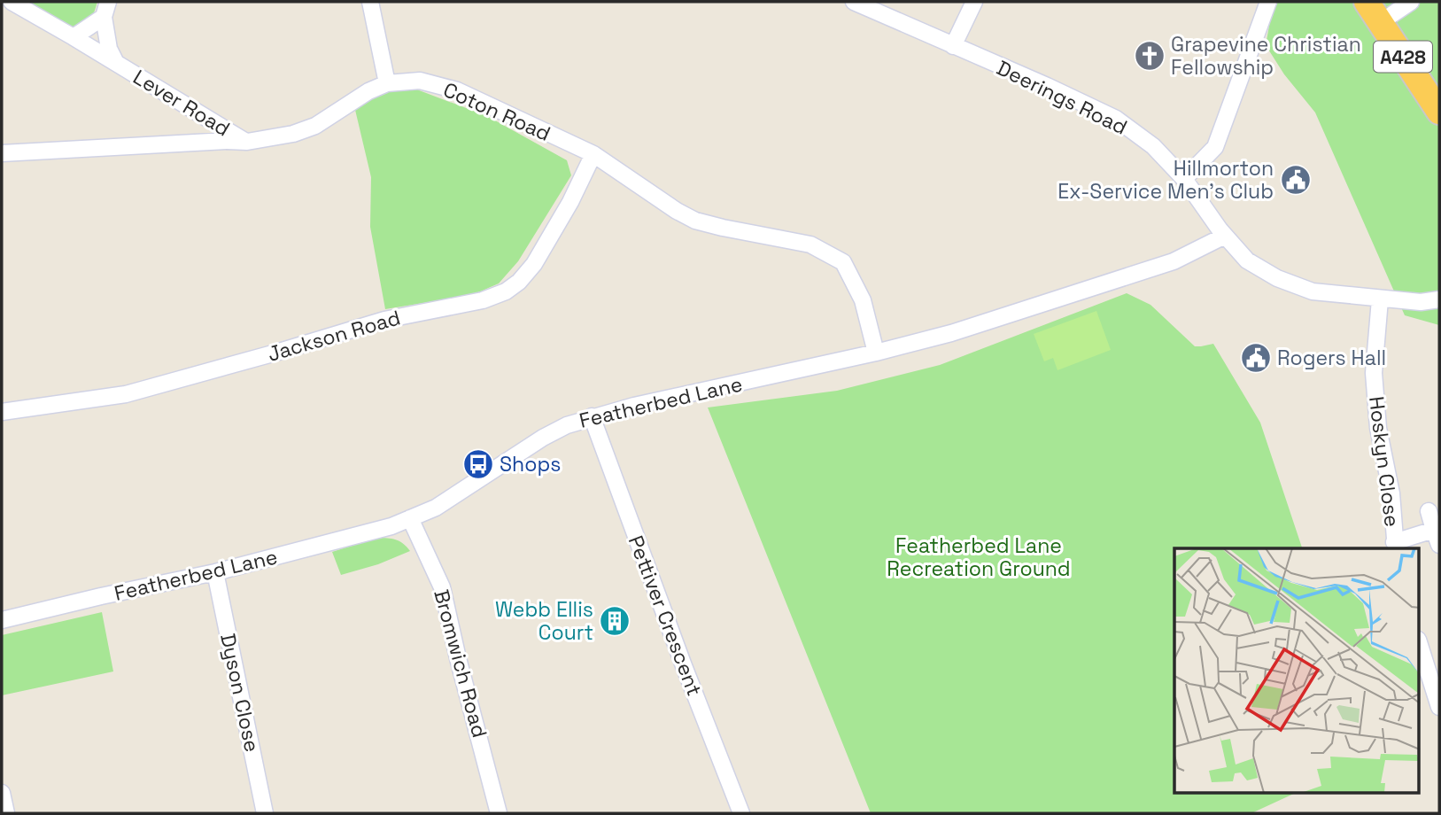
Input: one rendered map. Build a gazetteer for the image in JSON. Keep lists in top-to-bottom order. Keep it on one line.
{"streets":{"highway":["A428"],"street":["Deerings Road","Lever Road","Coton Road","Jackson Road","Featherbed Lane","Hoskyn Close","Pettiver Crescent","Bromwich Road","Dyson Close"]},"crossings":[["Deerings Road","Featherbed Lane"],["Deerings Road","Hoskyn Close"],["Lever Road","Coton Road"],["Coton Road","Jackson Road"],["Coton Road","Featherbed Lane"],["Featherbed Lane","Pettiver Crescent"],["Featherbed Lane","Bromwich Road"],["Featherbed Lane","Dyson Close"]],"parks":["Featherbed Lane Recreation Ground"],"places":{"church":["Grapevine Christian Fellowship"],"public building":["Hillmorton Ex-Service Men's Club","Rogers Hall"],"bus stop":["Shops"],"building":["Webb Ellis Court"]}}
